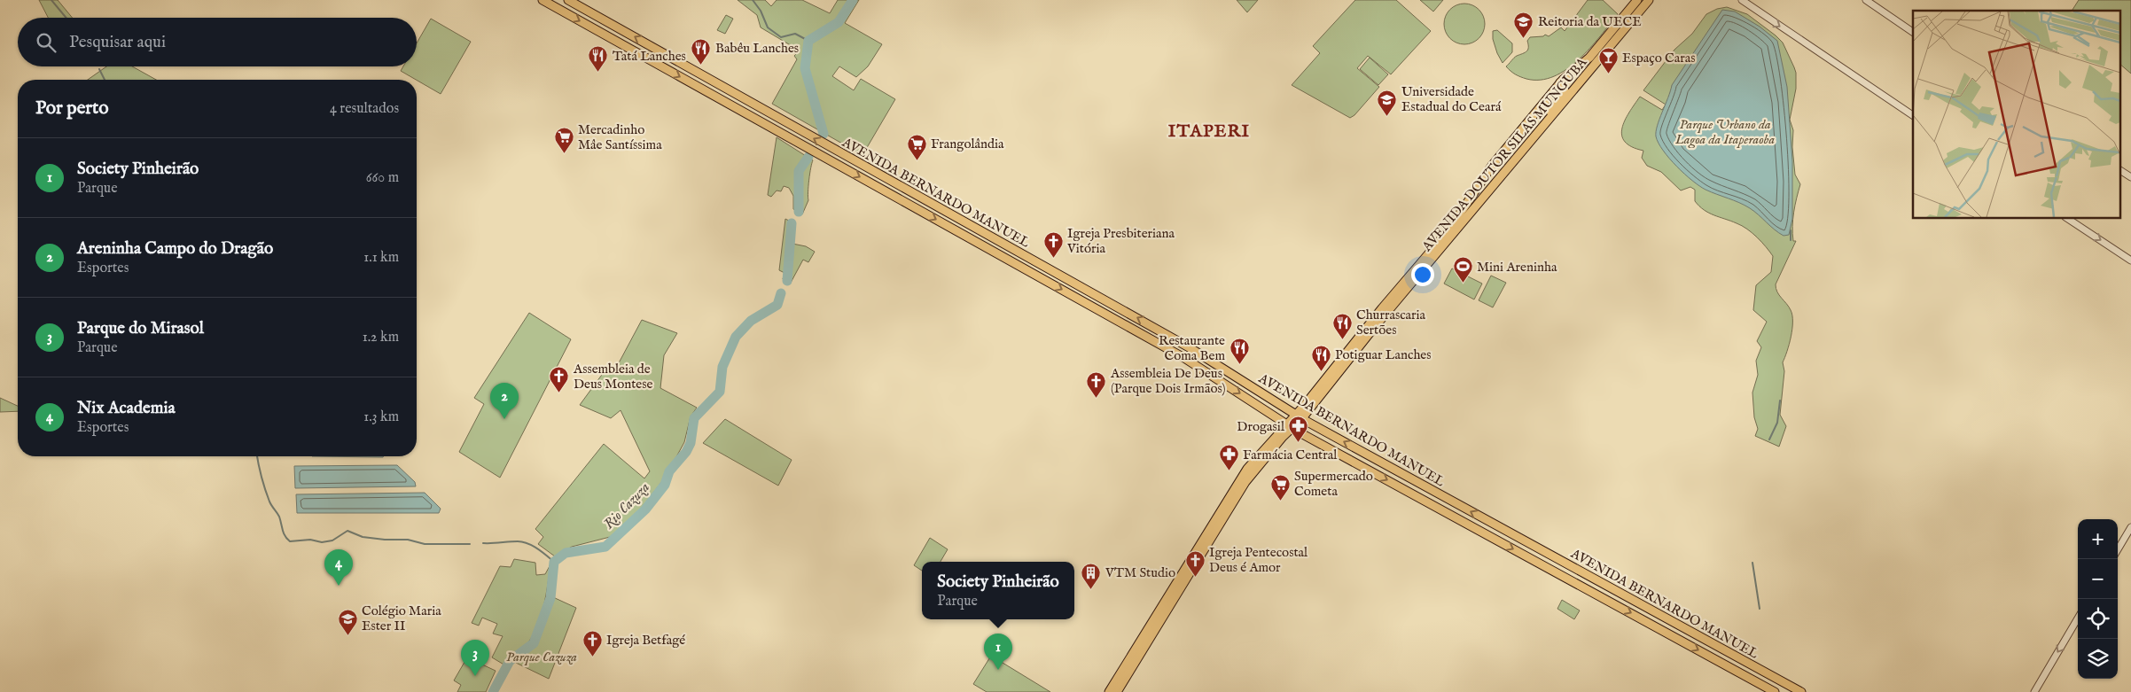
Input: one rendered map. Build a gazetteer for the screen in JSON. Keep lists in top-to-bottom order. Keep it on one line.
{"streets":{"main road":["AVENIDA DOUTOR SILAS MUNGUBA","AVENIDA BERNARDO MANUEL"]},"crossings":[["AVENIDA DOUTOR SILAS MUNGUBA","AVENIDA BERNARDO MANUEL"]],"districts":["ITAPERI"],"water":["Rio Cazuza"],"parks":["Parque Urbano da Lagoa da Itaperaoba","Parque Cazuza"],"places":{"school or university":["Reitoria da UECE","Universidade Estadual do Ceará","Colégio Maria Ester II"],"restaurant":["Babêu Lanches","Tatá Lanches","Churrascaria Sertões","Restaurante Coma Bem","Potiguar Lanches"],"bar":["Espaço Caras"],"supermarket":["Mercadinho Mâe Santíssima","Frangolândia","Supermercado Cometa"],"church":["Igreja Presbiteriana Vitória","Assembleia de Deus Montese","Assembleia De Deus (Parque Dois Irmãos)","Igreja Pentecostal Deus é Amor","Igreja Betfagé"],"sports":["Mini Areninha"],"pharmacy":["Drogasil","Farmácia Central"],"building":["VTM Studio"]},"page":{"search":"Pesquisar aqui","heading":["Por perto","4 resultados"],"list":[{"mark":"1","name":"Society Pinheirão","note":"Parque","value":"660 m"},{"mark":"2","name":"Areninha Campo do Dragão","note":"Esportes","value":"1.1 km"},{"mark":"3","name":"Parque do Mirasol","note":"Parque","value":"1.2 km"},{"mark":"4","name":"Nix Academia","note":"Esportes","value":"1.3 km"}],"pins":["2","4","1","3"],"map_buttons":["+","−"],"popup":["Society Pinheirão","Parque"]}}
